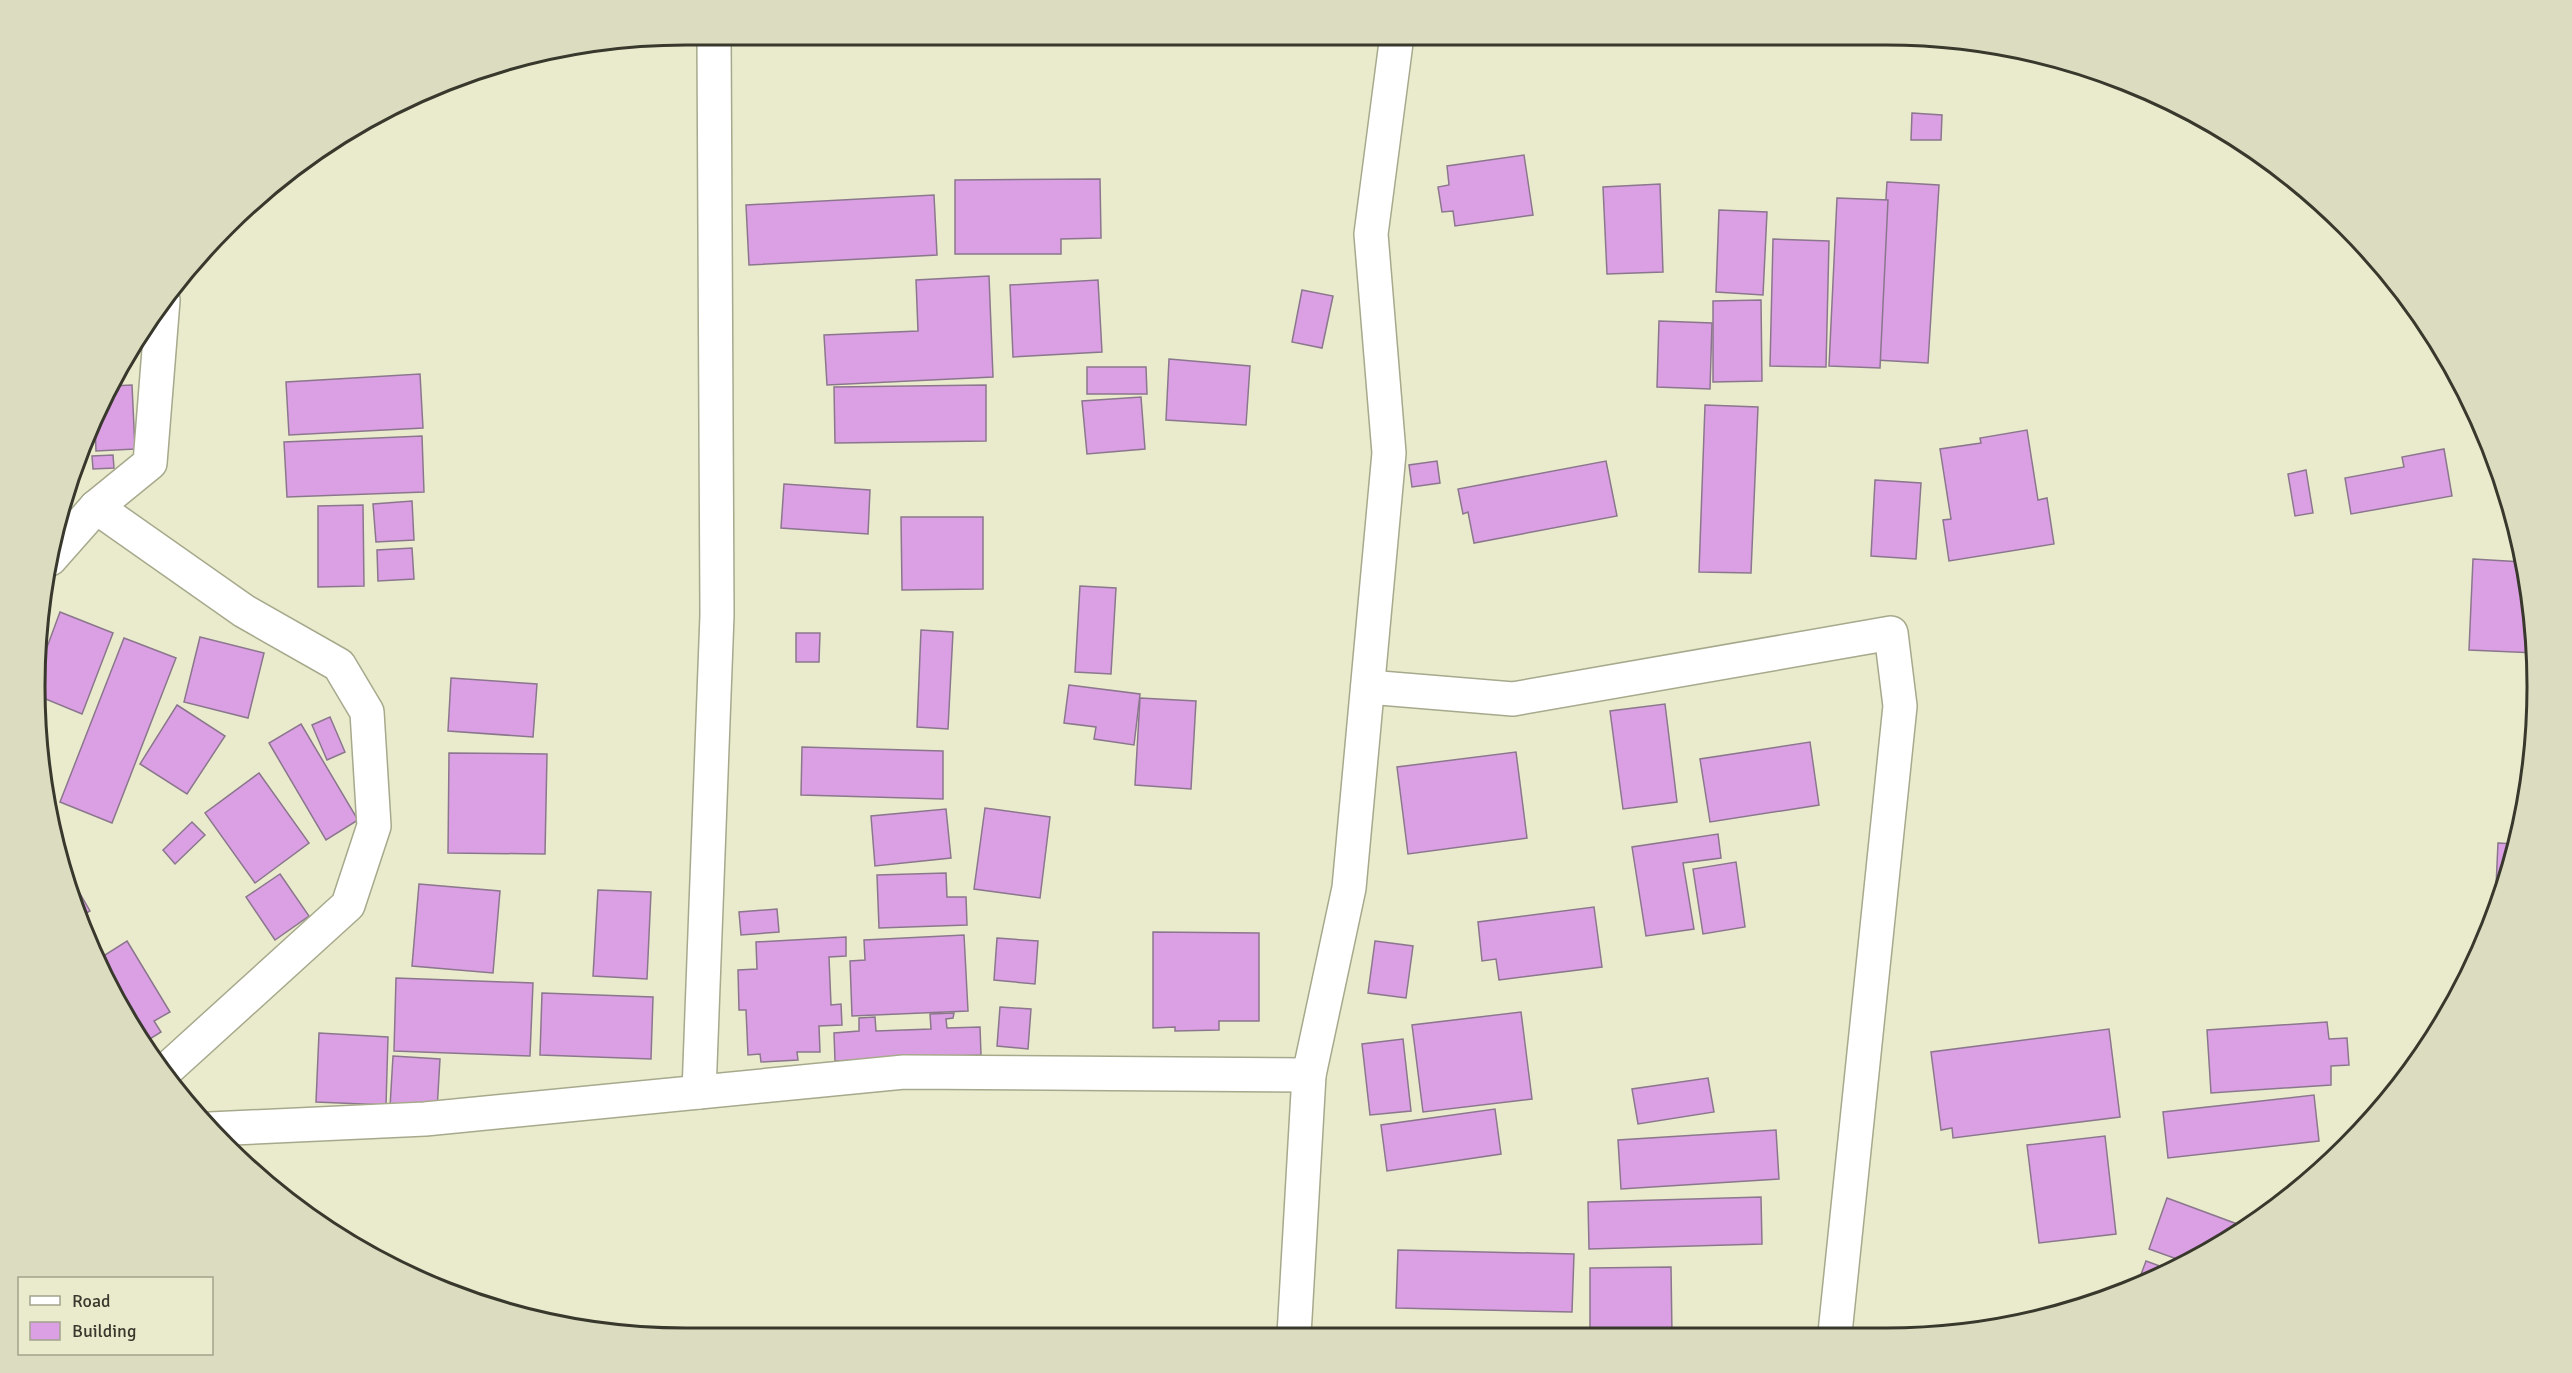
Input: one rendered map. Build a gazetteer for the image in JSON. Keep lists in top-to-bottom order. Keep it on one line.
{"legend":["Road","Building"]}
